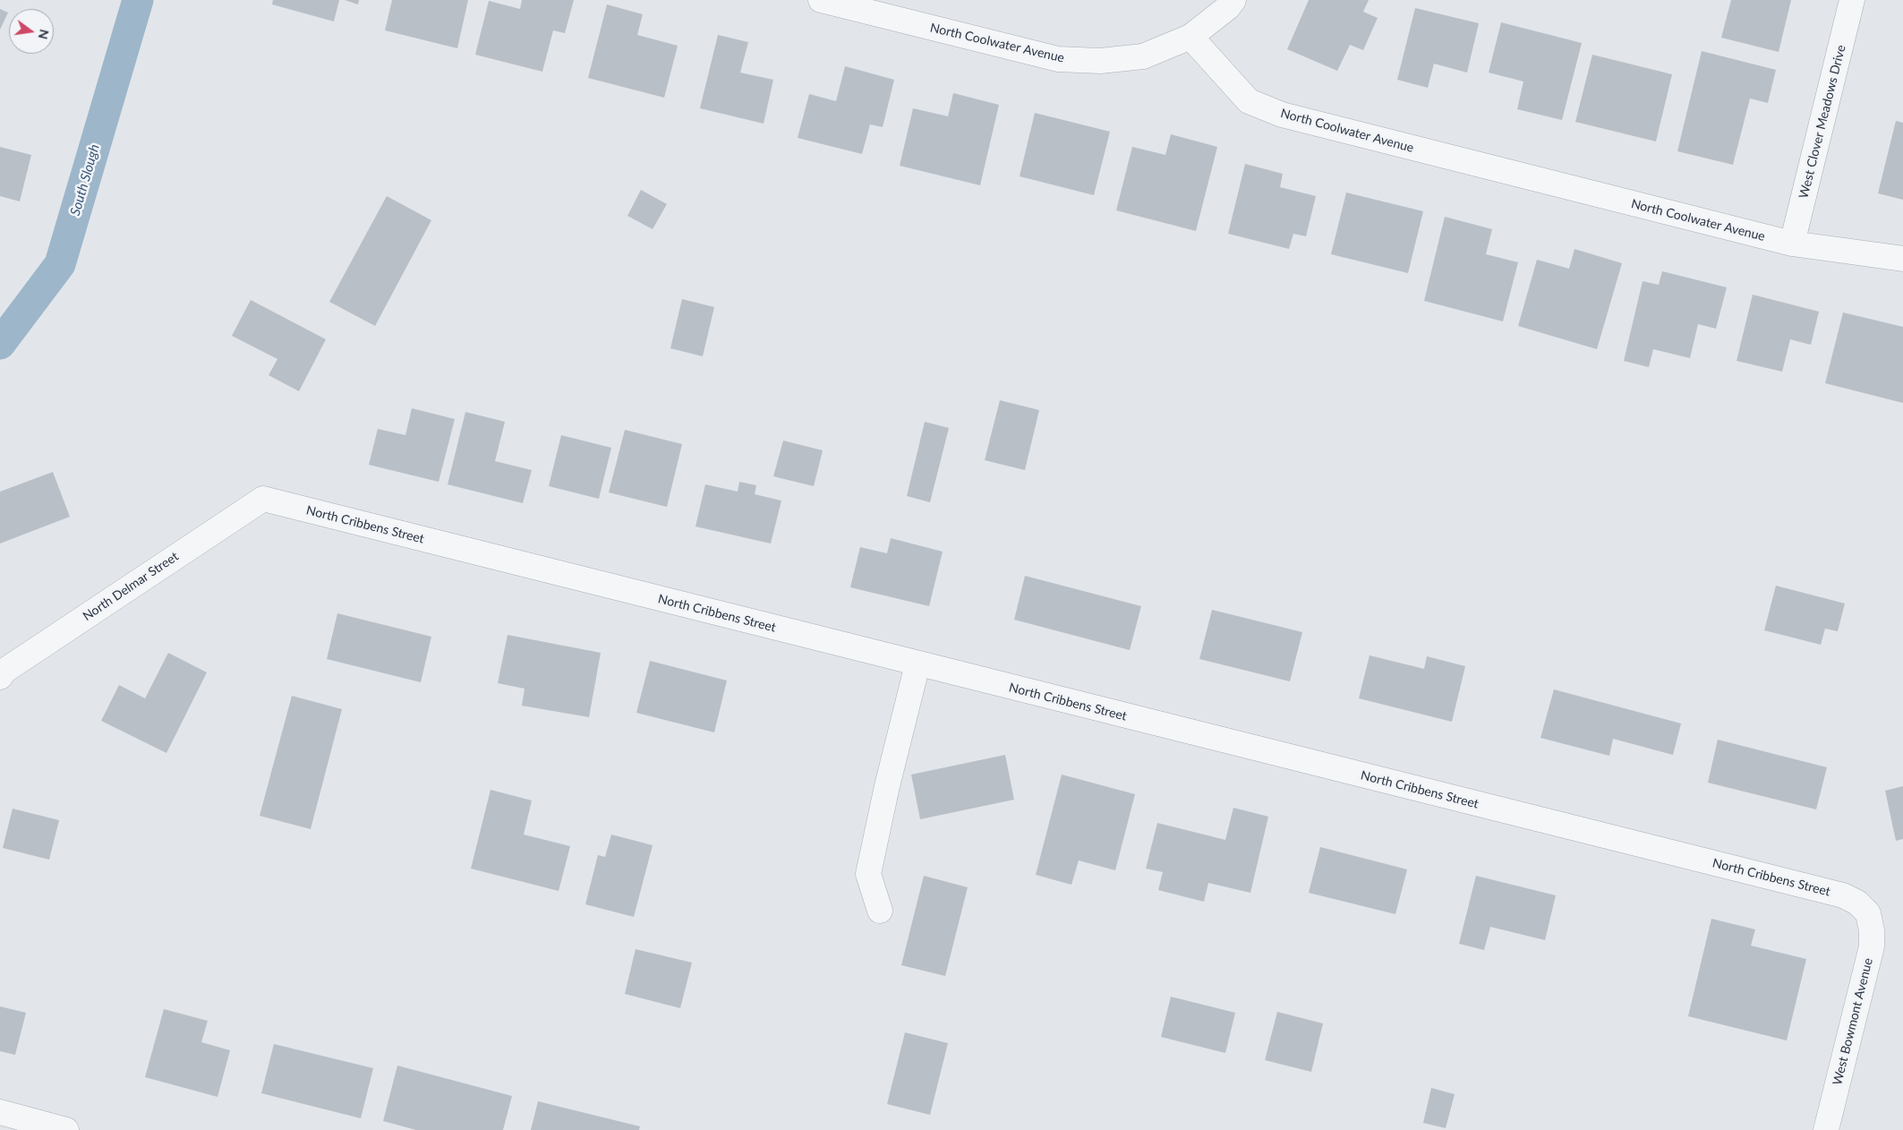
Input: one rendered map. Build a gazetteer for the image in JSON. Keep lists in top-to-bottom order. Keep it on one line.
{"streets":{"street":["North Coolwater Avenue","West Clover Meadows Drive","North Cribbens Street","North Delmar Street","West Bowmont Avenue"]},"crossings":[["North Coolwater Avenue","West Clover Meadows Drive"],["North Cribbens Street","North Delmar Street"],["North Cribbens Street","West Bowmont Avenue"]],"water":["South Slough"],"north":"right"}
